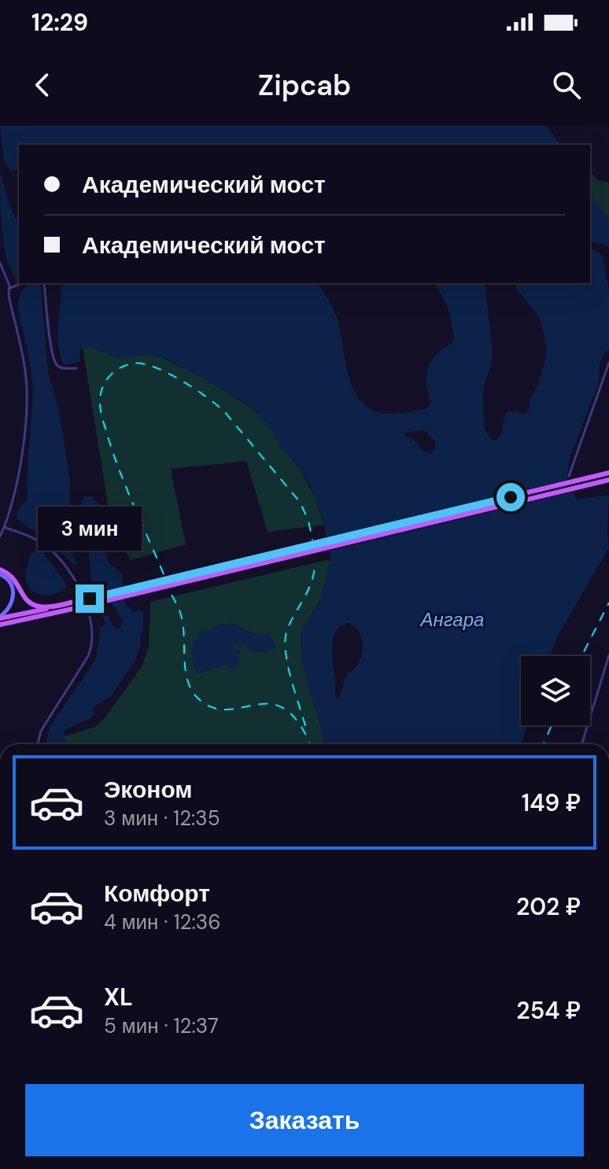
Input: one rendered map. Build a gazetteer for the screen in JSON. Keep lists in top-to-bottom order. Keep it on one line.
{"water":["Ангара"],"page":{"status":"12:29","header":"Zipcab","banner":["Академический мост","Академический мост"],"bubble":"3 мин","list":[{"name":"Эконом","note":"3 мин · 12:35","value":"149 ₽"},{"name":"Комфорт","note":"4 мин · 12:36","value":"202 ₽"},{"name":"XL","note":"5 мин · 12:37","value":"254 ₽"}],"buttons":"Заказать"}}
